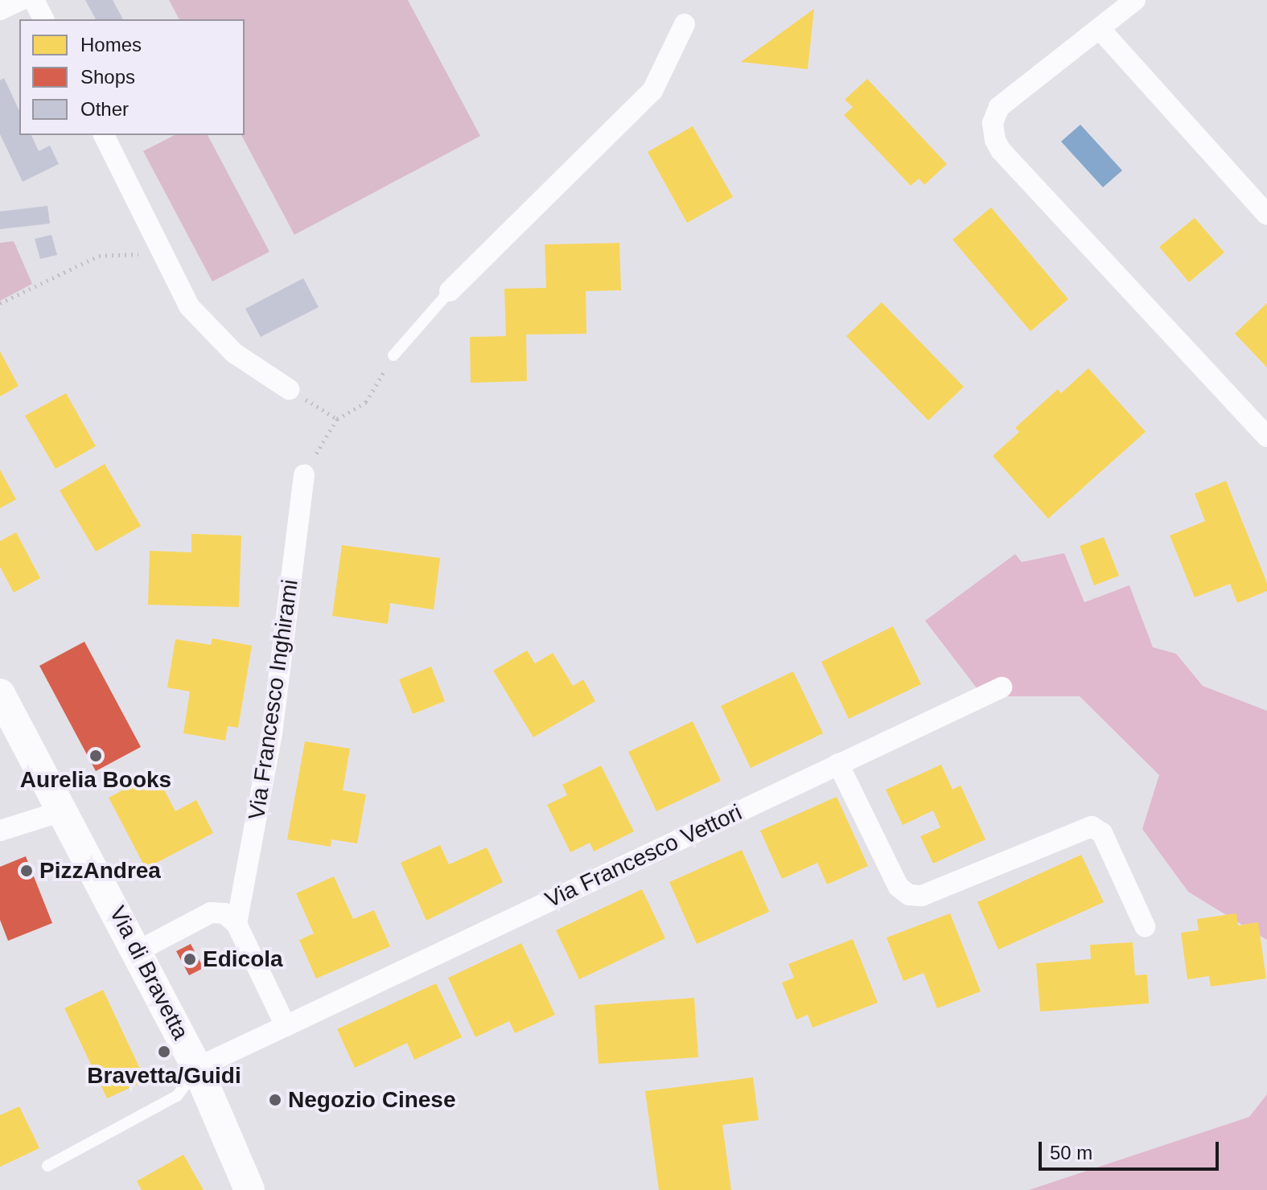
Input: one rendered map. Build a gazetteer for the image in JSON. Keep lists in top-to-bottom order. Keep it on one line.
{"streets":{"main road":["Via di Bravetta"],"street":["Via Francesco Inghirami","Via Francesco Vettori"]},"crossings":[["Via Francesco Vettori","Via di Bravetta"]],"places":["Aurelia Books","PizzAndrea","Edicola","Bravetta/Guidi","Negozio Cinese"],"legend":["Homes","Shops","Other"],"scale_bar":"50 m"}
